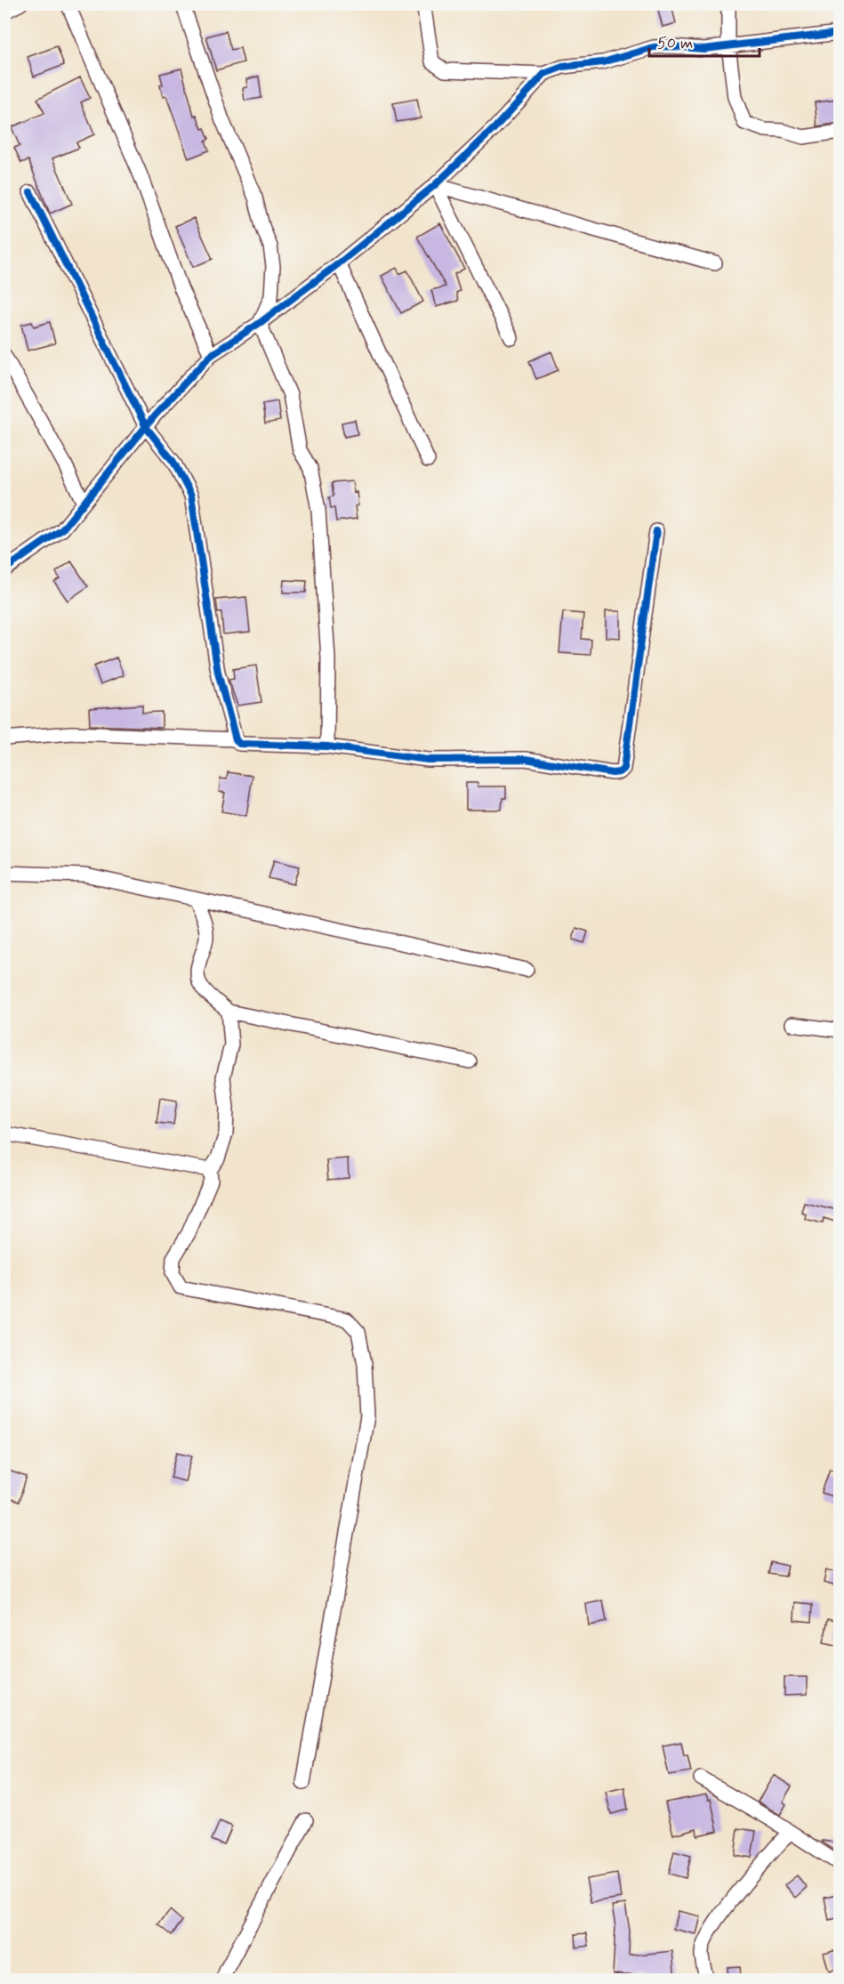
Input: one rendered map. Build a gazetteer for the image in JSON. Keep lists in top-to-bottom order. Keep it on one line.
{"scale_bar":"50 m"}
